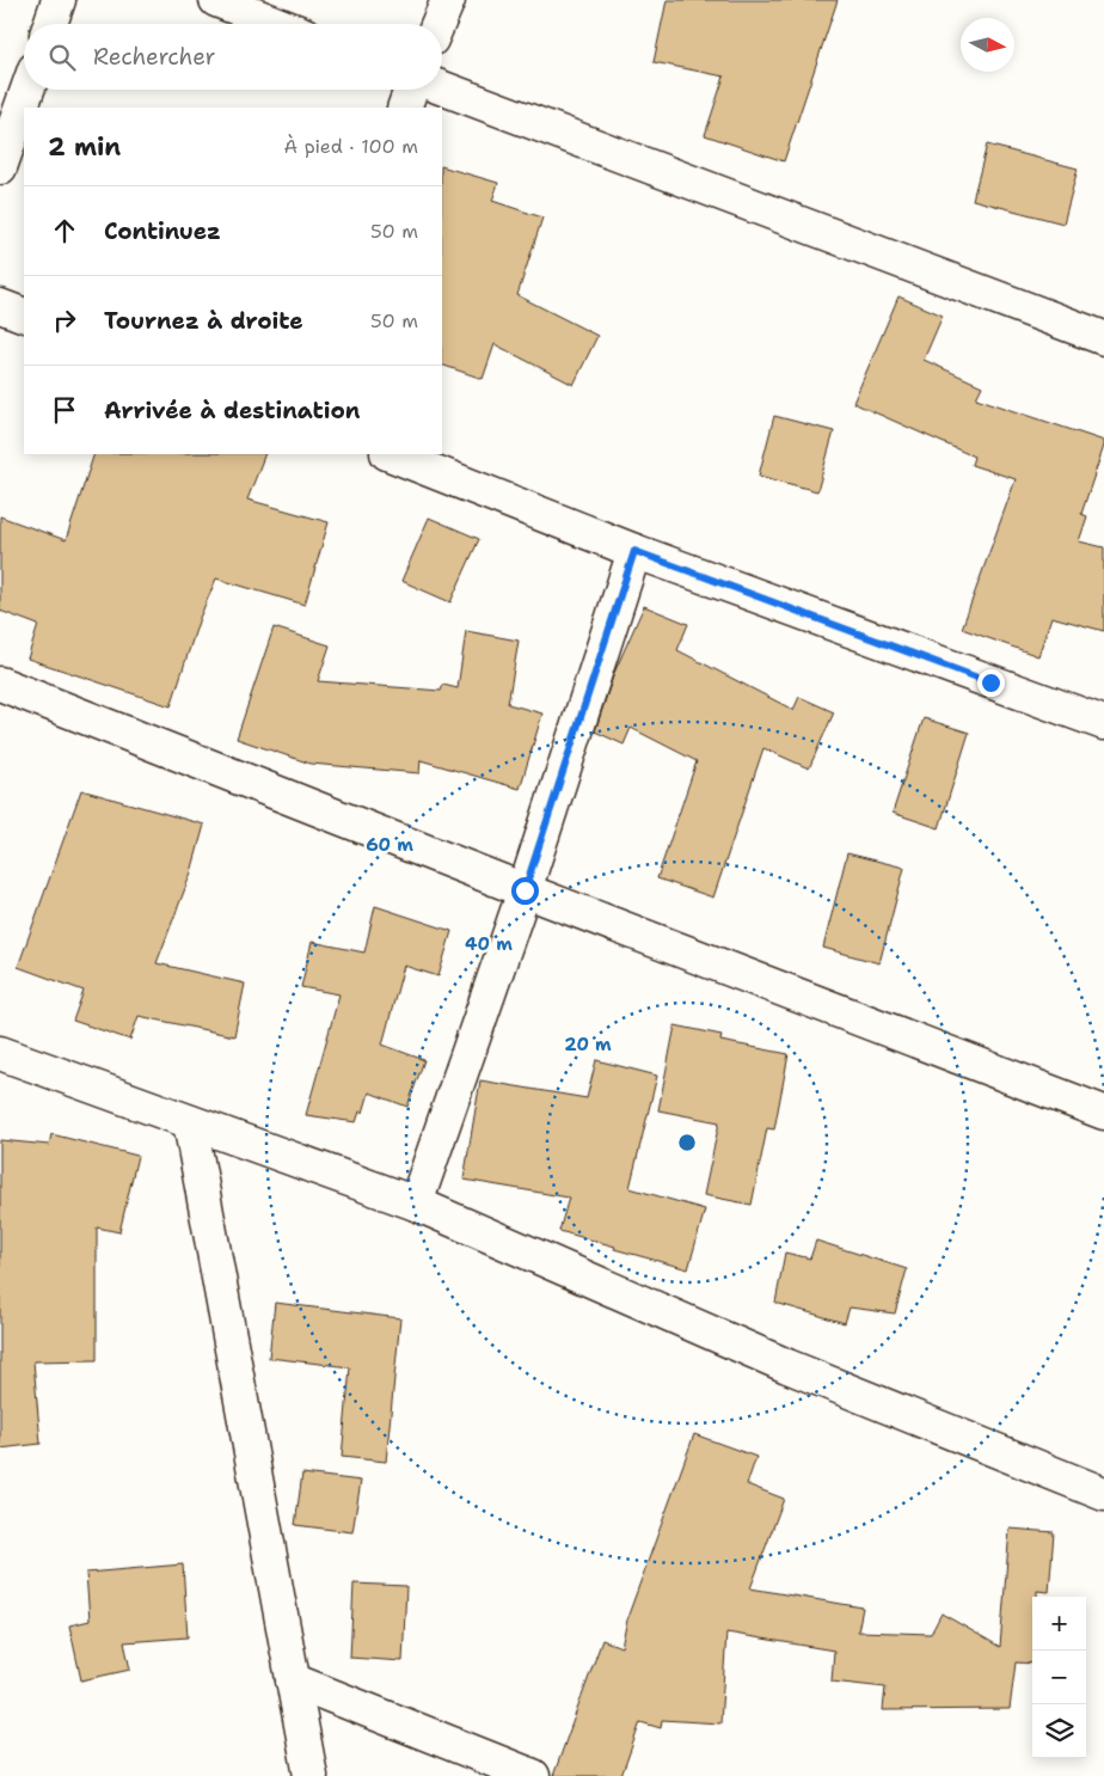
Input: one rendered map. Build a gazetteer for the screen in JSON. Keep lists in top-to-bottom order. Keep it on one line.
{"north":"right","page":{"search":"Rechercher","heading":["2 min","À pied · 100 m"],"list":[["Continuez","50 m"],["Tournez à droite","50 m"],"Arrivée à destination"],"map_buttons":["+","−"]},"rings":["60 m","40 m","20 m"]}
